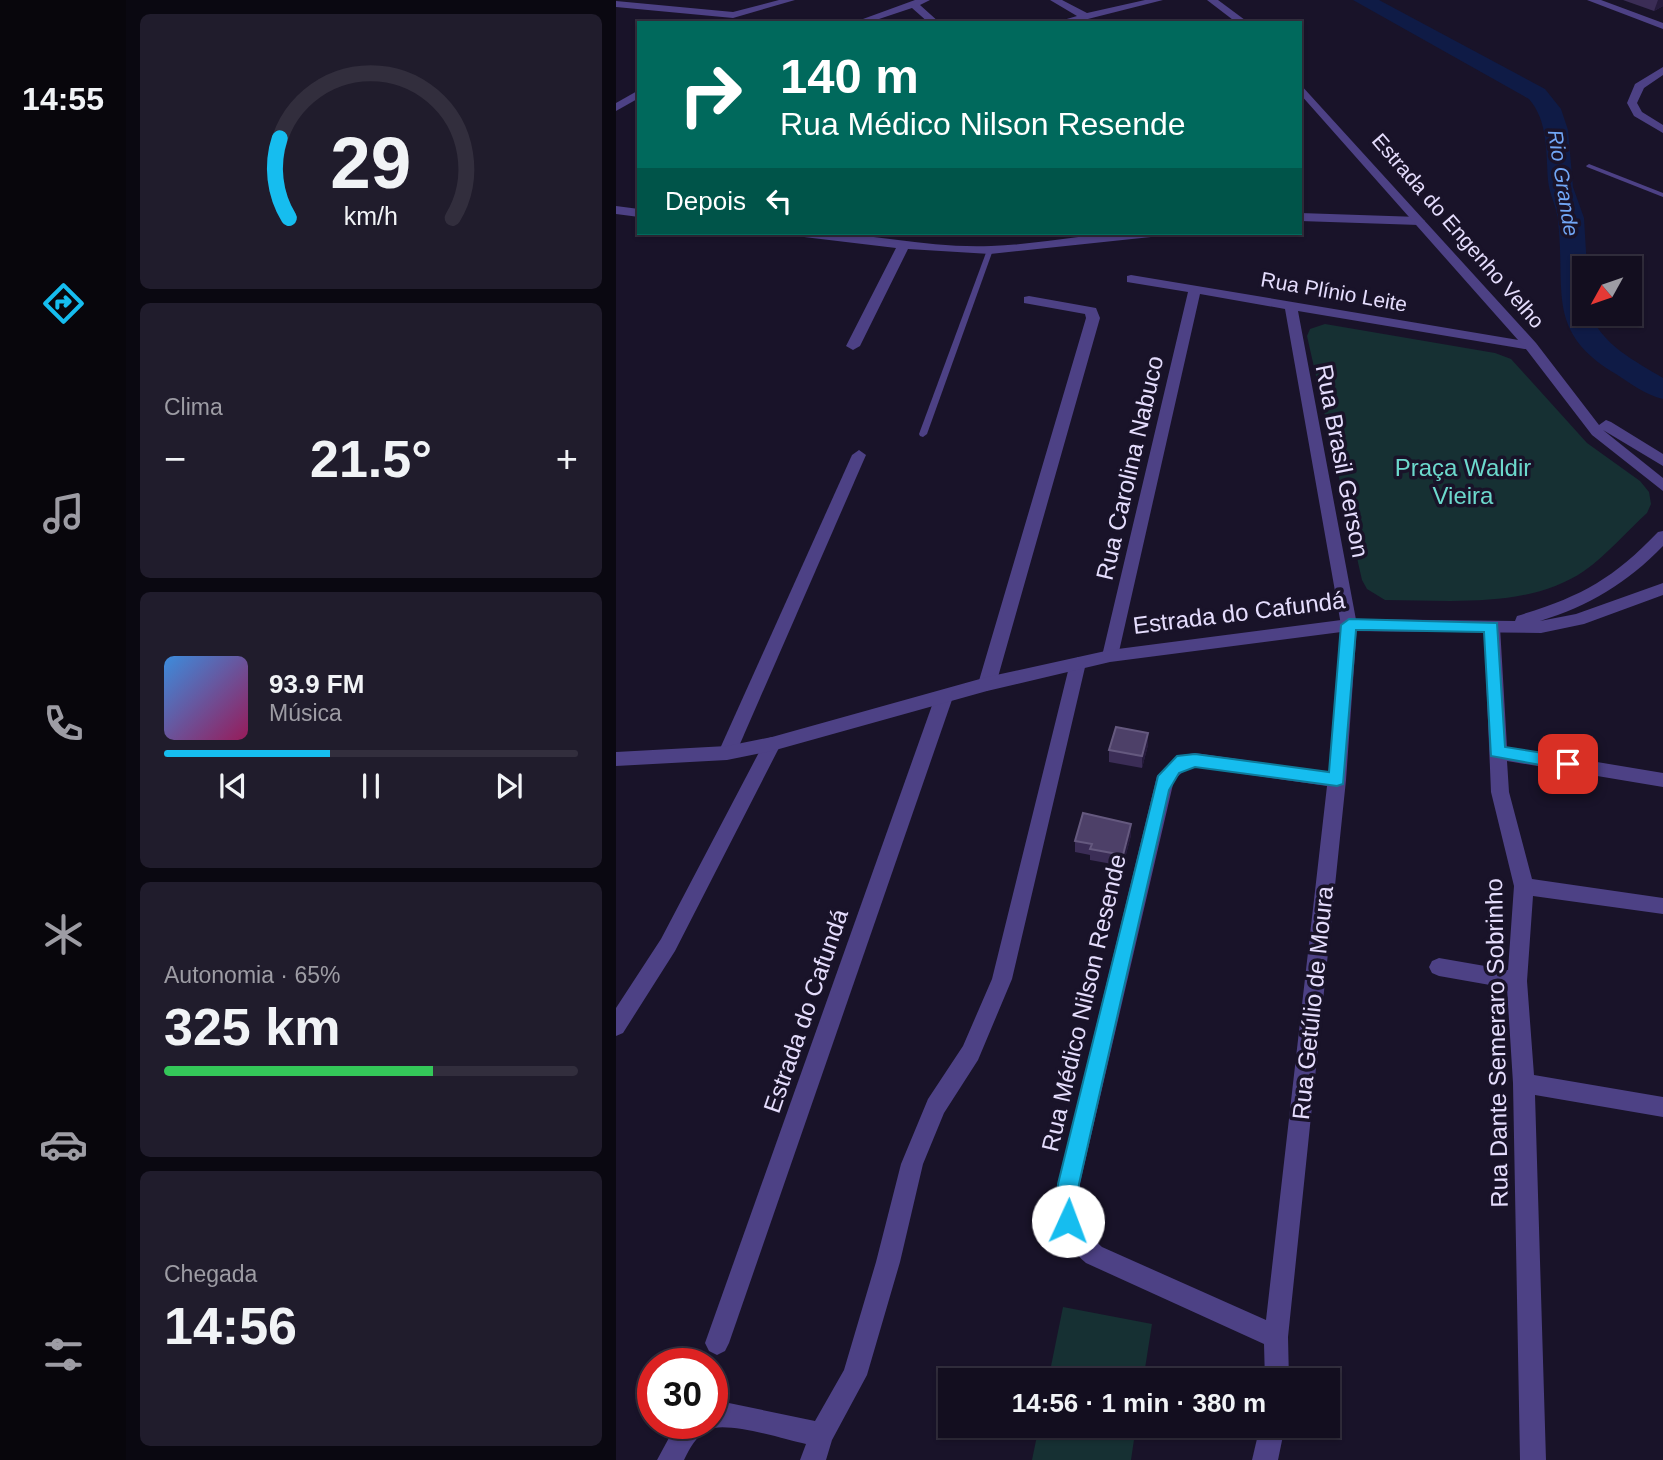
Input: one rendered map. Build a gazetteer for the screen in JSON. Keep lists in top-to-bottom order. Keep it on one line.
{"streets":{"street":["Estrada do Engenho Velho","Rua Plínio Leite","Rua Brasil Gerson","Rua Carolina Nabuco","Estrada do Cafundá","Rua Médico Nilson Resende","Rua Getúlio de Moura","Rua Dante Semeraro Sobrinho"]},"crossings":[["Estrada do Engenho Velho","Rua Plínio Leite"],["Rua Plínio Leite","Rua Brasil Gerson"],["Rua Plínio Leite","Rua Carolina Nabuco"],["Rua Brasil Gerson","Estrada do Cafundá"],["Rua Brasil Gerson","Rua Getúlio de Moura"],["Rua Carolina Nabuco","Estrada do Cafundá"],["Estrada do Cafundá","Rua Getúlio de Moura"],["Estrada do Cafundá","Rua Dante Semeraro Sobrinho"],["Rua Médico Nilson Resende","Rua Getúlio de Moura"]],"water":["Rio Grande"],"parks":["Praça Waldir Vieira"],"north":"bottom left","page":{"tabs":"14:55","turn":["140 m","Rua Médico Nilson Resende"],"then":"Depois","tile":["Clima",["Autonomia · 65%","325 km"],["Chegada","14:56"]],"heat":["−","21.5°","+"],"song":["93.9 FM","Música"],"limit":"30","trip":"14:56 · 1 min · 380 m","gauge":["29","km/h"]}}
